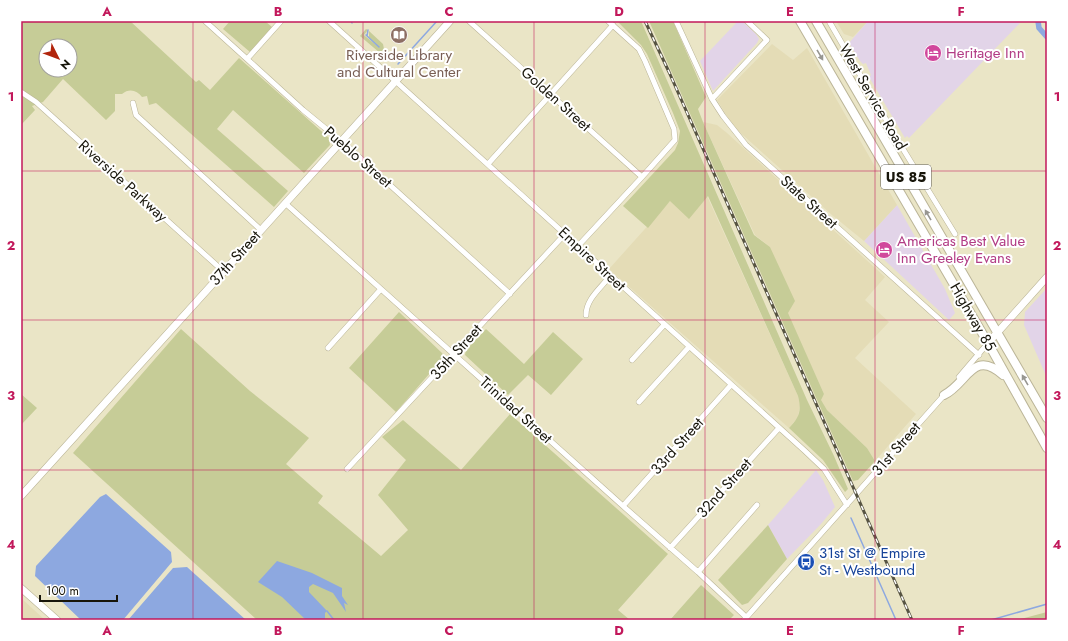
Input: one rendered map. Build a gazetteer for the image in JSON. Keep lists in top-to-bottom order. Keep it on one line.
{"streets":{"highway":["US 85","Highway 85"],"main road":["37th Street","31st Street"],"street":["West Service Road","Golden Street","Pueblo Street","Riverside Parkway","State Street","Empire Street","35th Street","Trinidad Street","33rd Street","32nd Street"]},"crossings":[["Pueblo Street","37th Street"],["Pueblo Street","35th Street"],["Riverside Parkway","37th Street"],["State Street","31st Street"],["37th Street","Empire Street"],["37th Street","Trinidad Street"],["Empire Street","35th Street"],["Empire Street","33rd Street"],["Empire Street","31st Street"],["Empire Street","32nd Street"],["Highway 85","31st Street"],["35th Street","Trinidad Street"],["Trinidad Street","33rd Street"],["Trinidad Street","31st Street"],["Trinidad Street","32nd Street"]],"places":{"library":["Riverside Library and Cultural Center"],"hotel":["Heritage Inn","Americas Best Value Inn Greeley Evans"],"bus stop":["31st St @ Empire St - Westbound"]},"scale_bar":"100 m","north":"bottom right","grid":{"columns":["A","B","C","D","E","F"],"rows":["1","2","3","4"]}}
